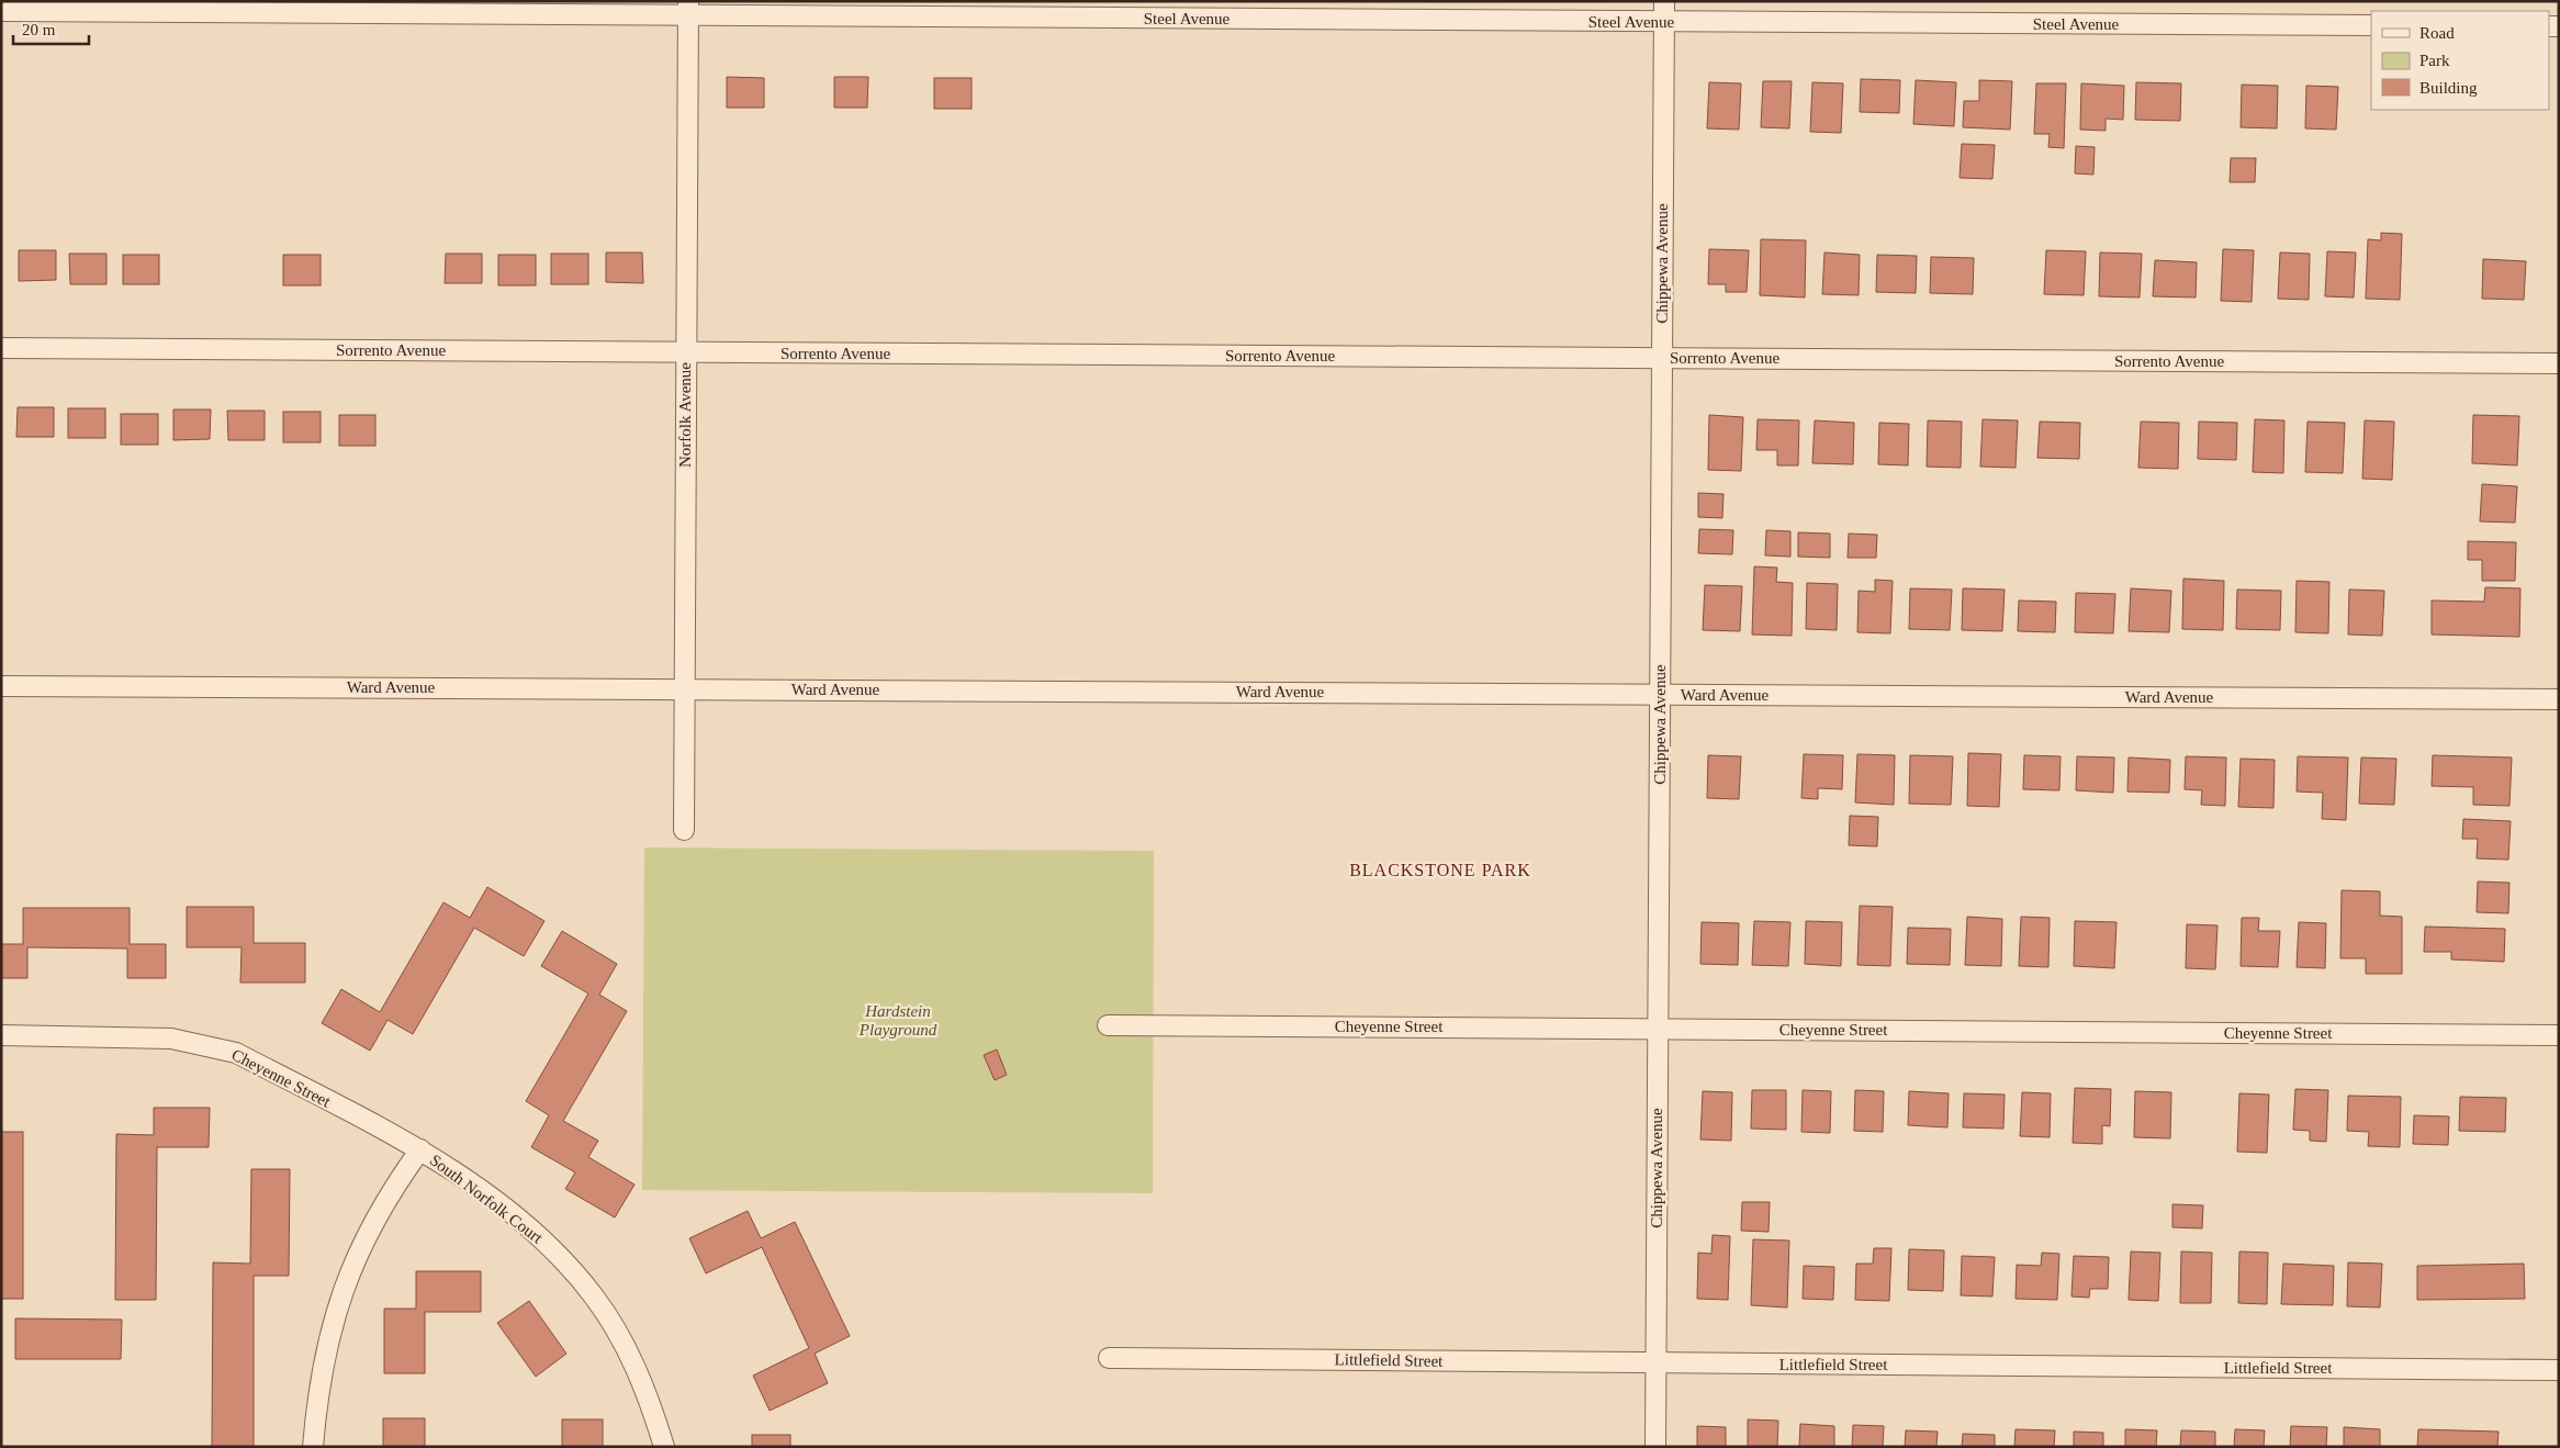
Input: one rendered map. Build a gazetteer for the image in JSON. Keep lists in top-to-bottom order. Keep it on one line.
{"streets":{"street":["Steel Avenue","Chippewa Avenue","Sorrento Avenue","Norfolk Avenue","Ward Avenue","Cheyenne Street","South Norfolk Court","Littlefield Street"]},"crossings":[["Steel Avenue","Chippewa Avenue"],["Steel Avenue","Norfolk Avenue"],["Chippewa Avenue","Sorrento Avenue"],["Chippewa Avenue","Ward Avenue"],["Chippewa Avenue","Cheyenne Street"],["Chippewa Avenue","Littlefield Street"],["Sorrento Avenue","Norfolk Avenue"],["Norfolk Avenue","Ward Avenue"],["Cheyenne Street","South Norfolk Court"]],"districts":["BLACKSTONE PARK"],"parks":["Hardstein Playground"],"legend":["Road","Park","Building"],"scale_bar":"20 m"}
